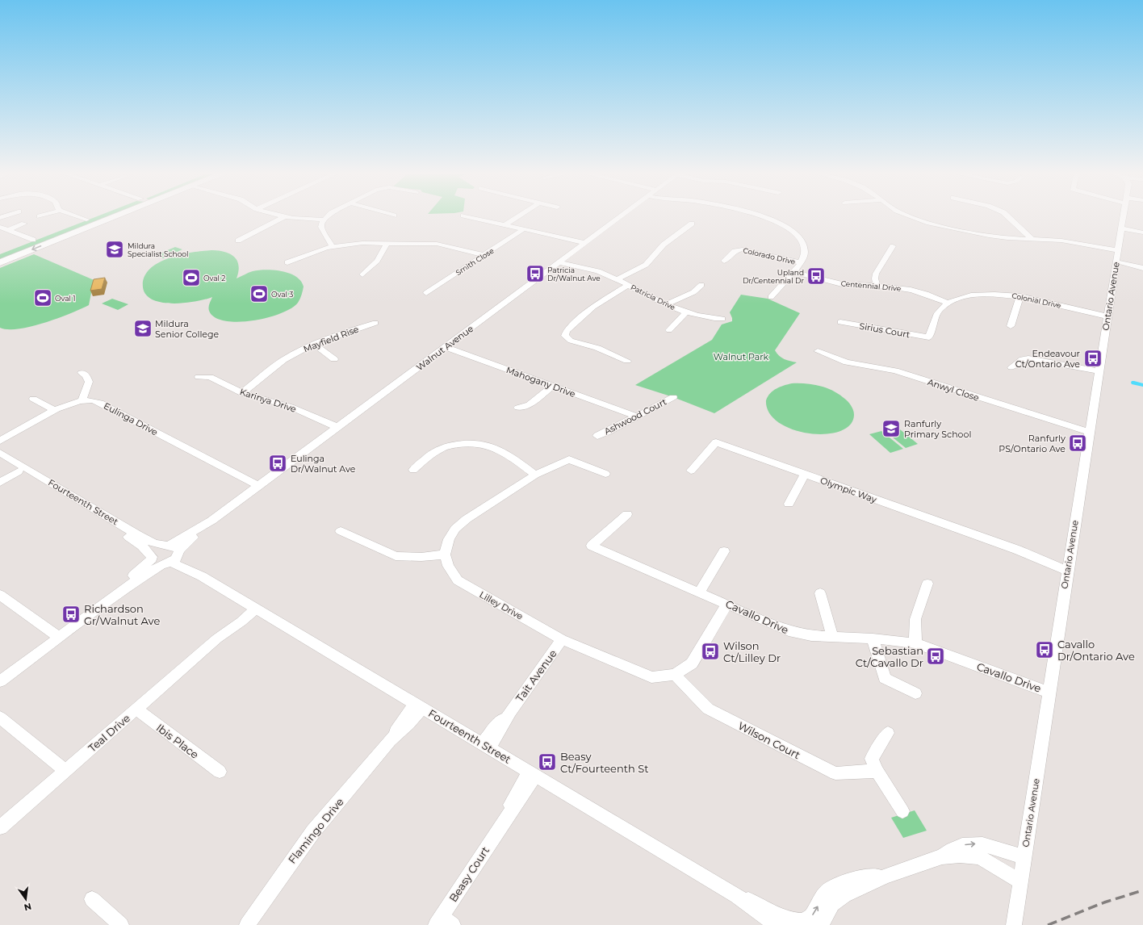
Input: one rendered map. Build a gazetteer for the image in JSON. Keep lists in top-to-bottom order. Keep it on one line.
{"streets":{"street":["Colorado Drive","Smith Close","Centennial Drive","Ontario Avenue","Patricia Drive","Colonial Drive","Sirius Court","Mayfield Rise","Walnut Avenue","Mahogany Drive","Anwyl Close","Karinya Drive","Ashwood Court","Eulinga Drive","Olympic Way","Fourteenth Street","Lilley Drive","Cavallo Drive","Tait Avenue","Teal Drive","Wilson Court","Ibis Place","Flamingo Drive","Beasy Court"]},"crossings":[["Centennial Drive","Colonial Drive"],["Centennial Drive","Sirius Court"],["Ontario Avenue","Colonial Drive"],["Ontario Avenue","Anwyl Close"],["Ontario Avenue","Olympic Way"],["Ontario Avenue","Fourteenth Street"],["Ontario Avenue","Cavallo Drive"],["Patricia Drive","Walnut Avenue"],["Colonial Drive","Sirius Court"],["Mayfield Rise","Karinya Drive"],["Walnut Avenue","Mahogany Drive"],["Walnut Avenue","Karinya Drive"],["Walnut Avenue","Eulinga Drive"],["Walnut Avenue","Fourteenth Street"],["Mahogany Drive","Ashwood Court"],["Fourteenth Street","Tait Avenue"],["Fourteenth Street","Teal Drive"],["Fourteenth Street","Flamingo Drive"],["Fourteenth Street","Beasy Court"],["Lilley Drive","Cavallo Drive"],["Lilley Drive","Tait Avenue"],["Lilley Drive","Wilson Court"],["Teal Drive","Ibis Place"]],"parks":["Walnut Park"],"places":{"school or university":["Mildura Specialist School","Mildura Senior College","Ranfurly Primary School"],"bus stop":["Patricia Dr/Walnut Ave","Upland Dr/Centennial Dr","Endeavour Ct/Ontario Ave","Ranfurly PS/Ontario Ave","Eulinga Dr/Walnut Ave","Richardson Gr/Walnut Ave","Cavallo Dr/Ontario Ave","Wilson Ct/Lilley Dr","Sebastian Ct/Cavallo Dr","Beasy Ct/Fourteenth St"],"sports":["Oval 2","Oval 3","Oval 1"]},"north":"bottom"}
